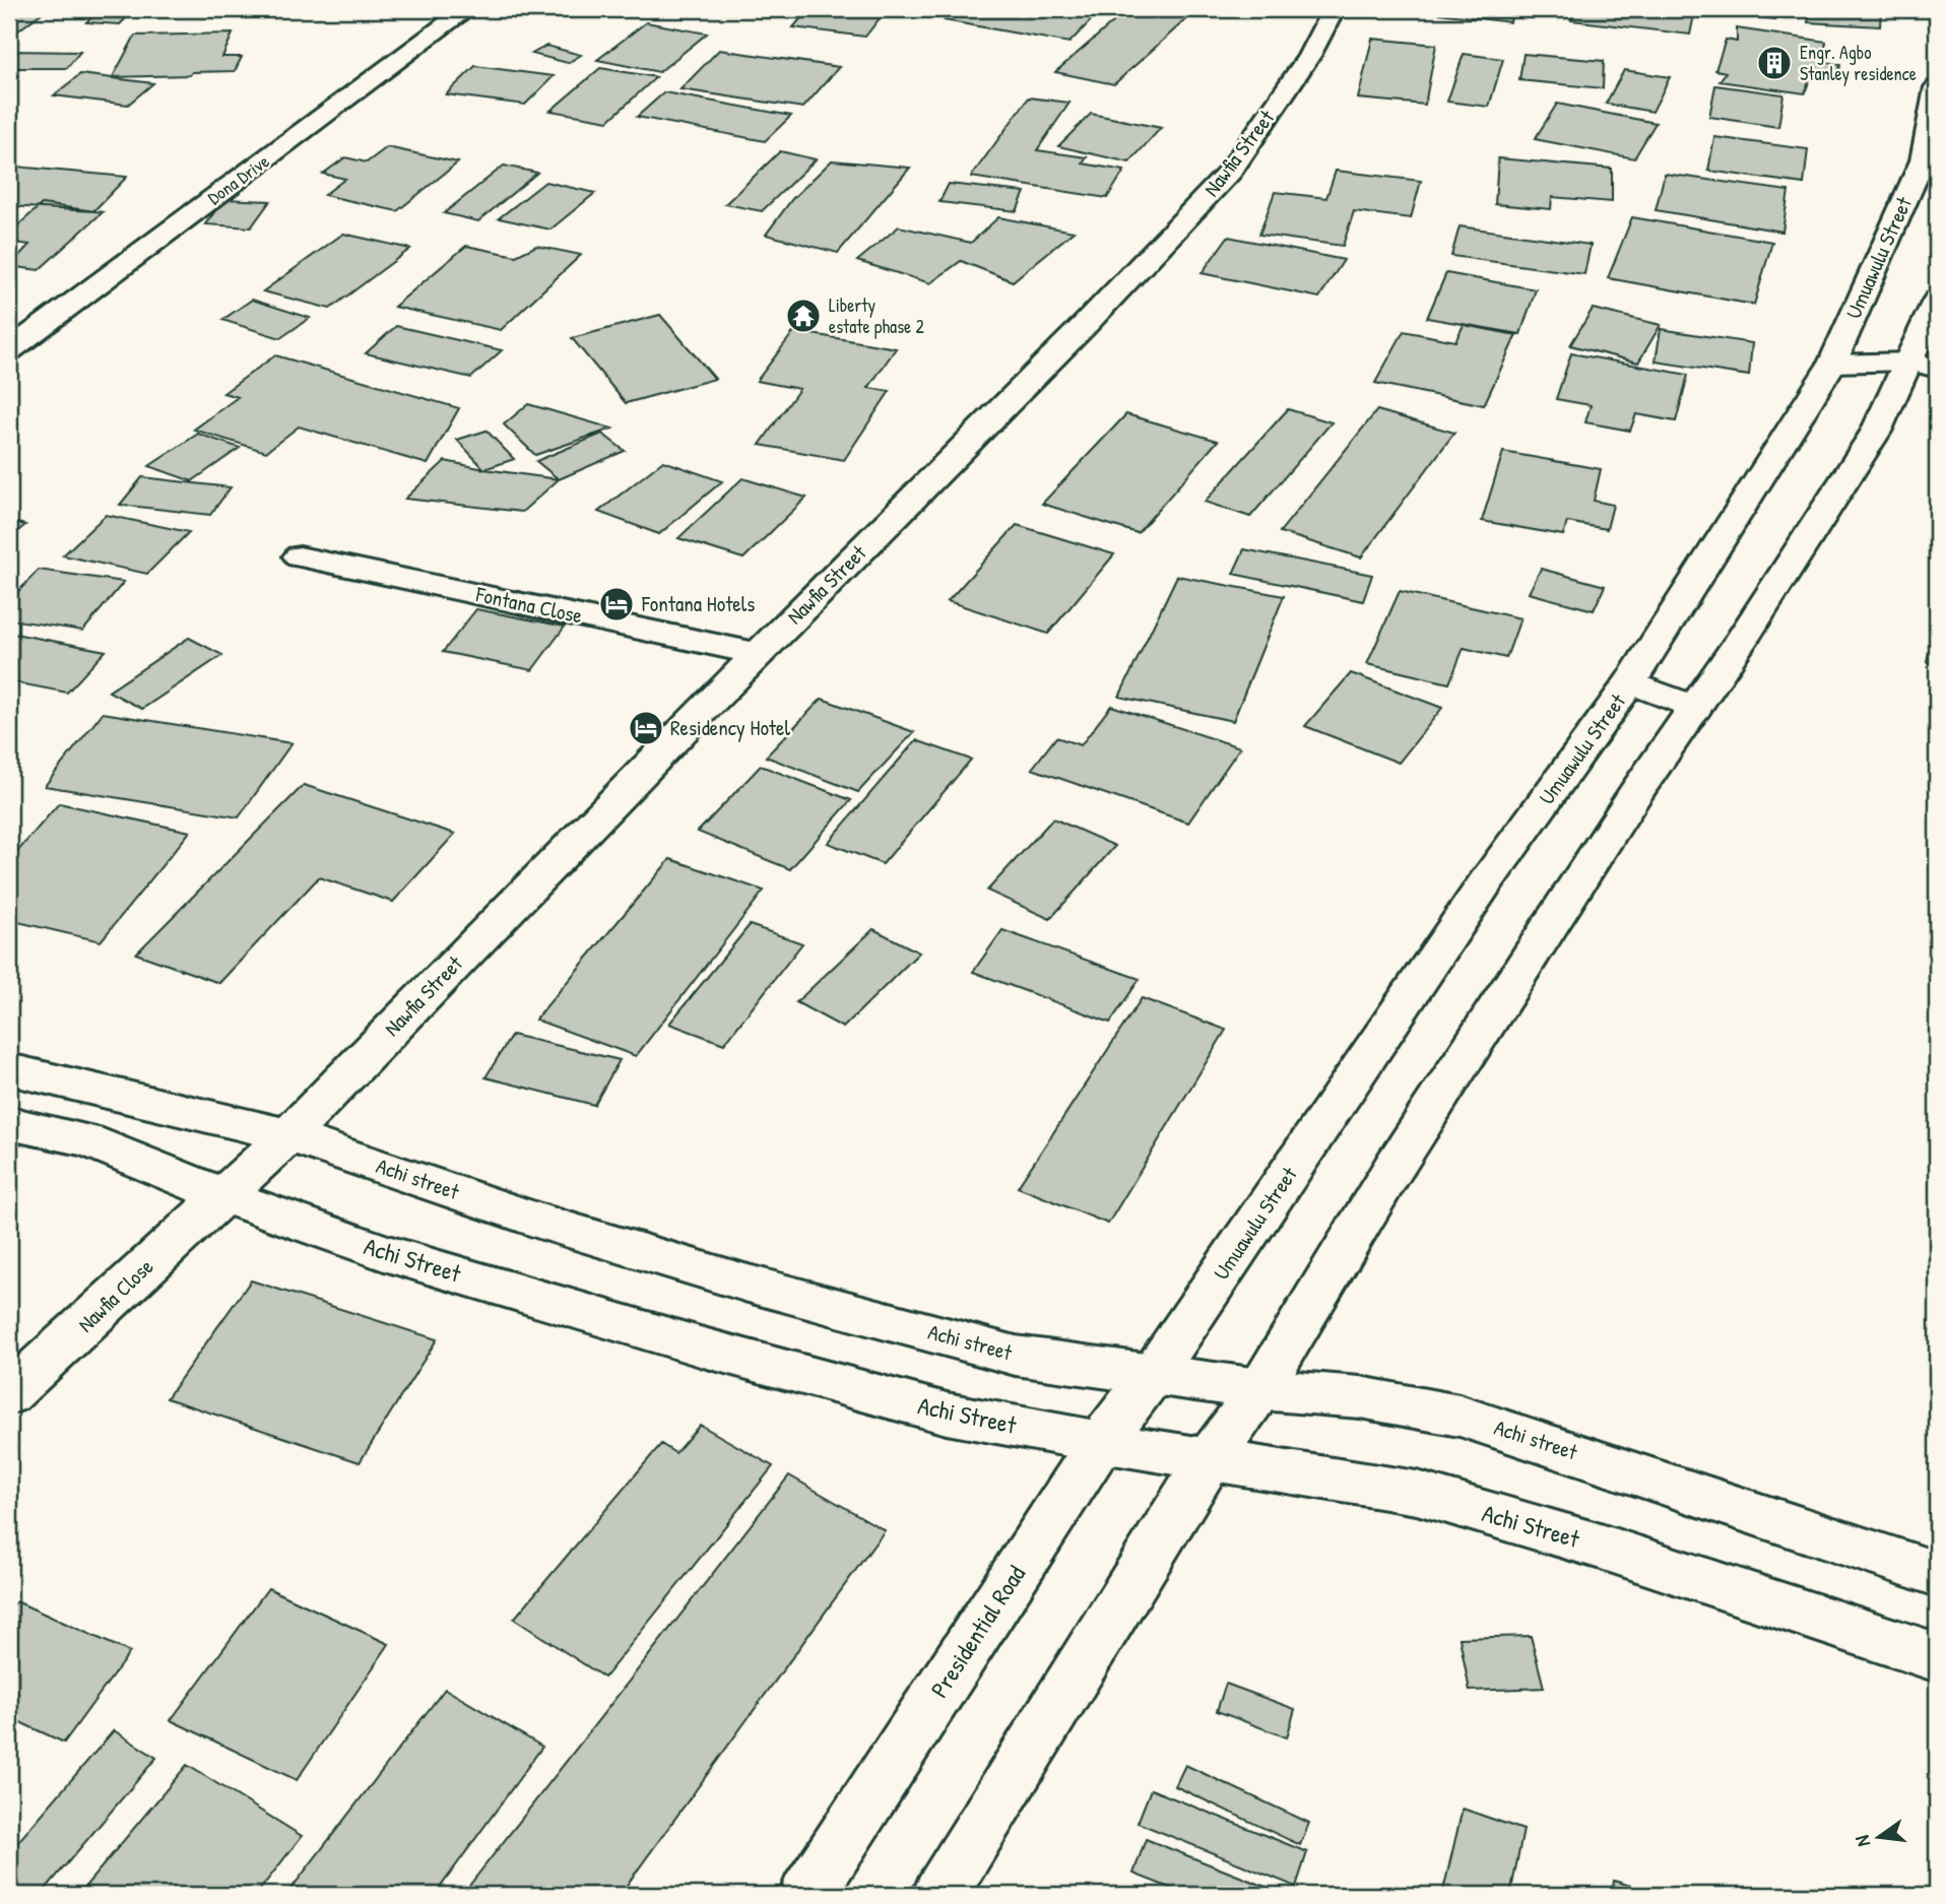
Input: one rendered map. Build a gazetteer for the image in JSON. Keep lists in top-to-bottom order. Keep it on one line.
{"streets":{"street":["Nawfia Street","Dona Drive","Umuawulu Street","Fontana Close","Achi street","Achi Street","Nawfia Close","Presidential Road"]},"crossings":[["Nawfia Street","Fontana Close"],["Nawfia Street","Achi street"],["Nawfia Street","Achi Street"],["Nawfia Street","Nawfia Close"],["Umuawulu Street","Achi street"],["Umuawulu Street","Presidential Road"],["Achi street","Presidential Road"],["Achi Street","Nawfia Close"],["Achi Street","Presidential Road"]],"places":{"building":["Engr. Agbo Stanley residence"],"temple":["Liberty estate phase 2"],"hotel":["Fontana Hotels","Residency Hotel"]},"north":"left"}
